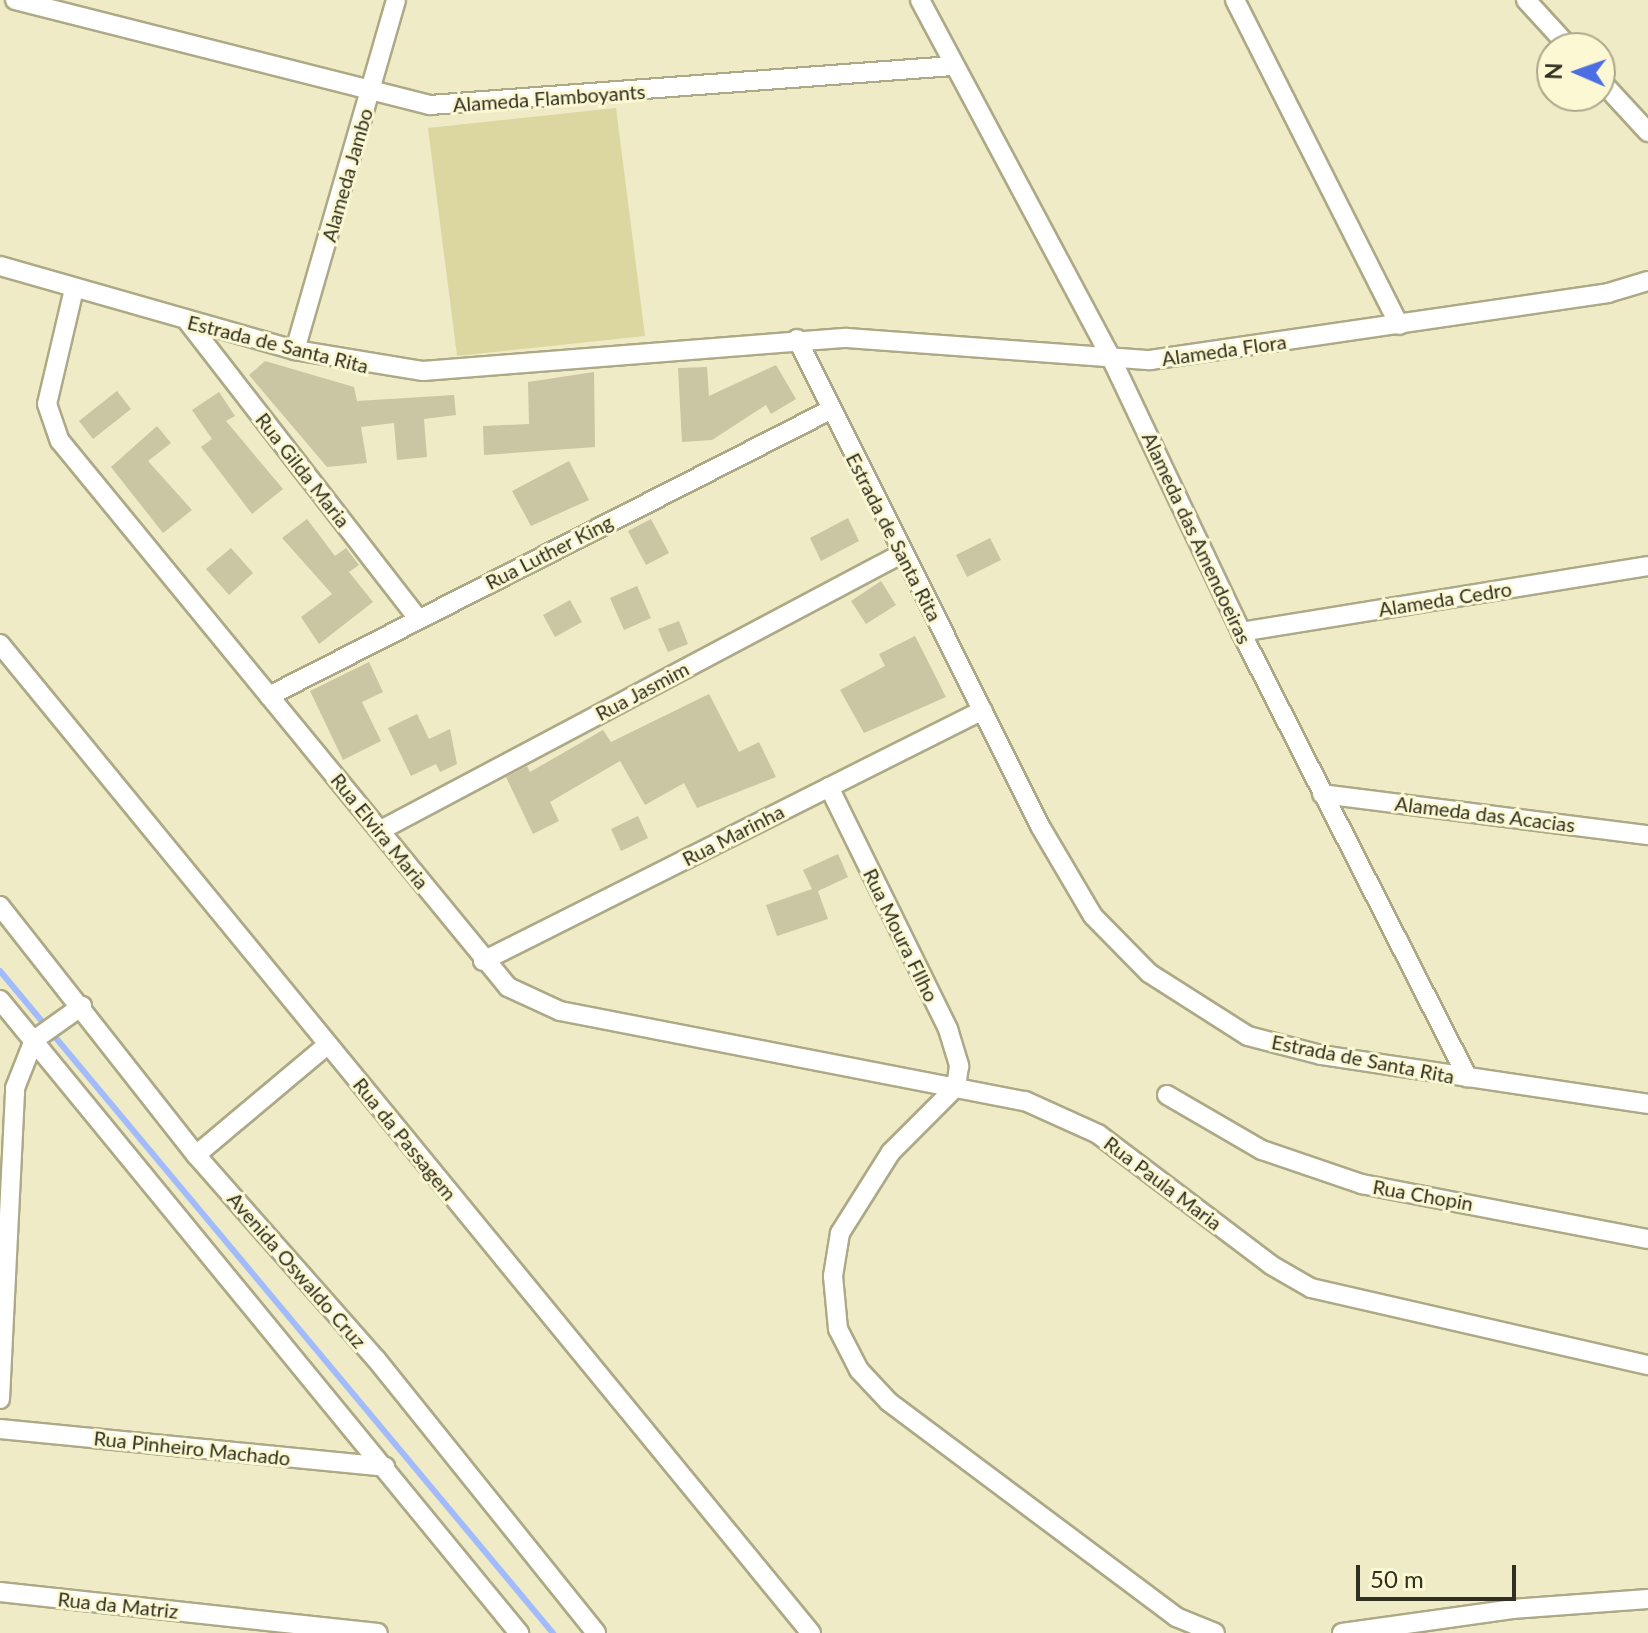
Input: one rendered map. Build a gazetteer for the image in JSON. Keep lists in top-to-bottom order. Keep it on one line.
{"streets":{"street":["Alameda Flamboyants","Alameda Jambo","Estrada de Santa Rita","Alameda Flora","Rua Gilda Maria","Alameda das Amendoeiras","Rua Luther King","Alameda Cedro","Rua Jasmim","Alameda das Acacias","Rua Elvira Maria","Rua Marinha","Rua Moura FIlho","Rua da Passagem","Rua Paula Maria","Rua Chopin","Avenida Oswaldo Cruz","Rua Pinheiro Machado","Rua da Matriz"]},"crossings":[["Alameda Flamboyants","Alameda Jambo"],["Alameda Flamboyants","Alameda das Amendoeiras"],["Alameda Jambo","Estrada de Santa Rita"],["Estrada de Santa Rita","Alameda Flora"],["Estrada de Santa Rita","Rua Gilda Maria"],["Estrada de Santa Rita","Alameda das Amendoeiras"],["Estrada de Santa Rita","Rua Luther King"],["Estrada de Santa Rita","Rua Jasmim"],["Estrada de Santa Rita","Rua Elvira Maria"],["Estrada de Santa Rita","Rua Marinha"],["Alameda Flora","Alameda das Amendoeiras"],["Rua Gilda Maria","Rua Luther King"],["Alameda das Amendoeiras","Alameda Cedro"],["Alameda das Amendoeiras","Alameda das Acacias"],["Rua Luther King","Rua Elvira Maria"],["Rua Jasmim","Rua Elvira Maria"],["Rua Elvira Maria","Rua Marinha"],["Rua Elvira Maria","Rua Moura FIlho"],["Rua Elvira Maria","Rua Paula Maria"],["Rua Marinha","Rua Moura FIlho"],["Rua Moura FIlho","Rua Paula Maria"]],"scale_bar":"50 m","north":"left"}
